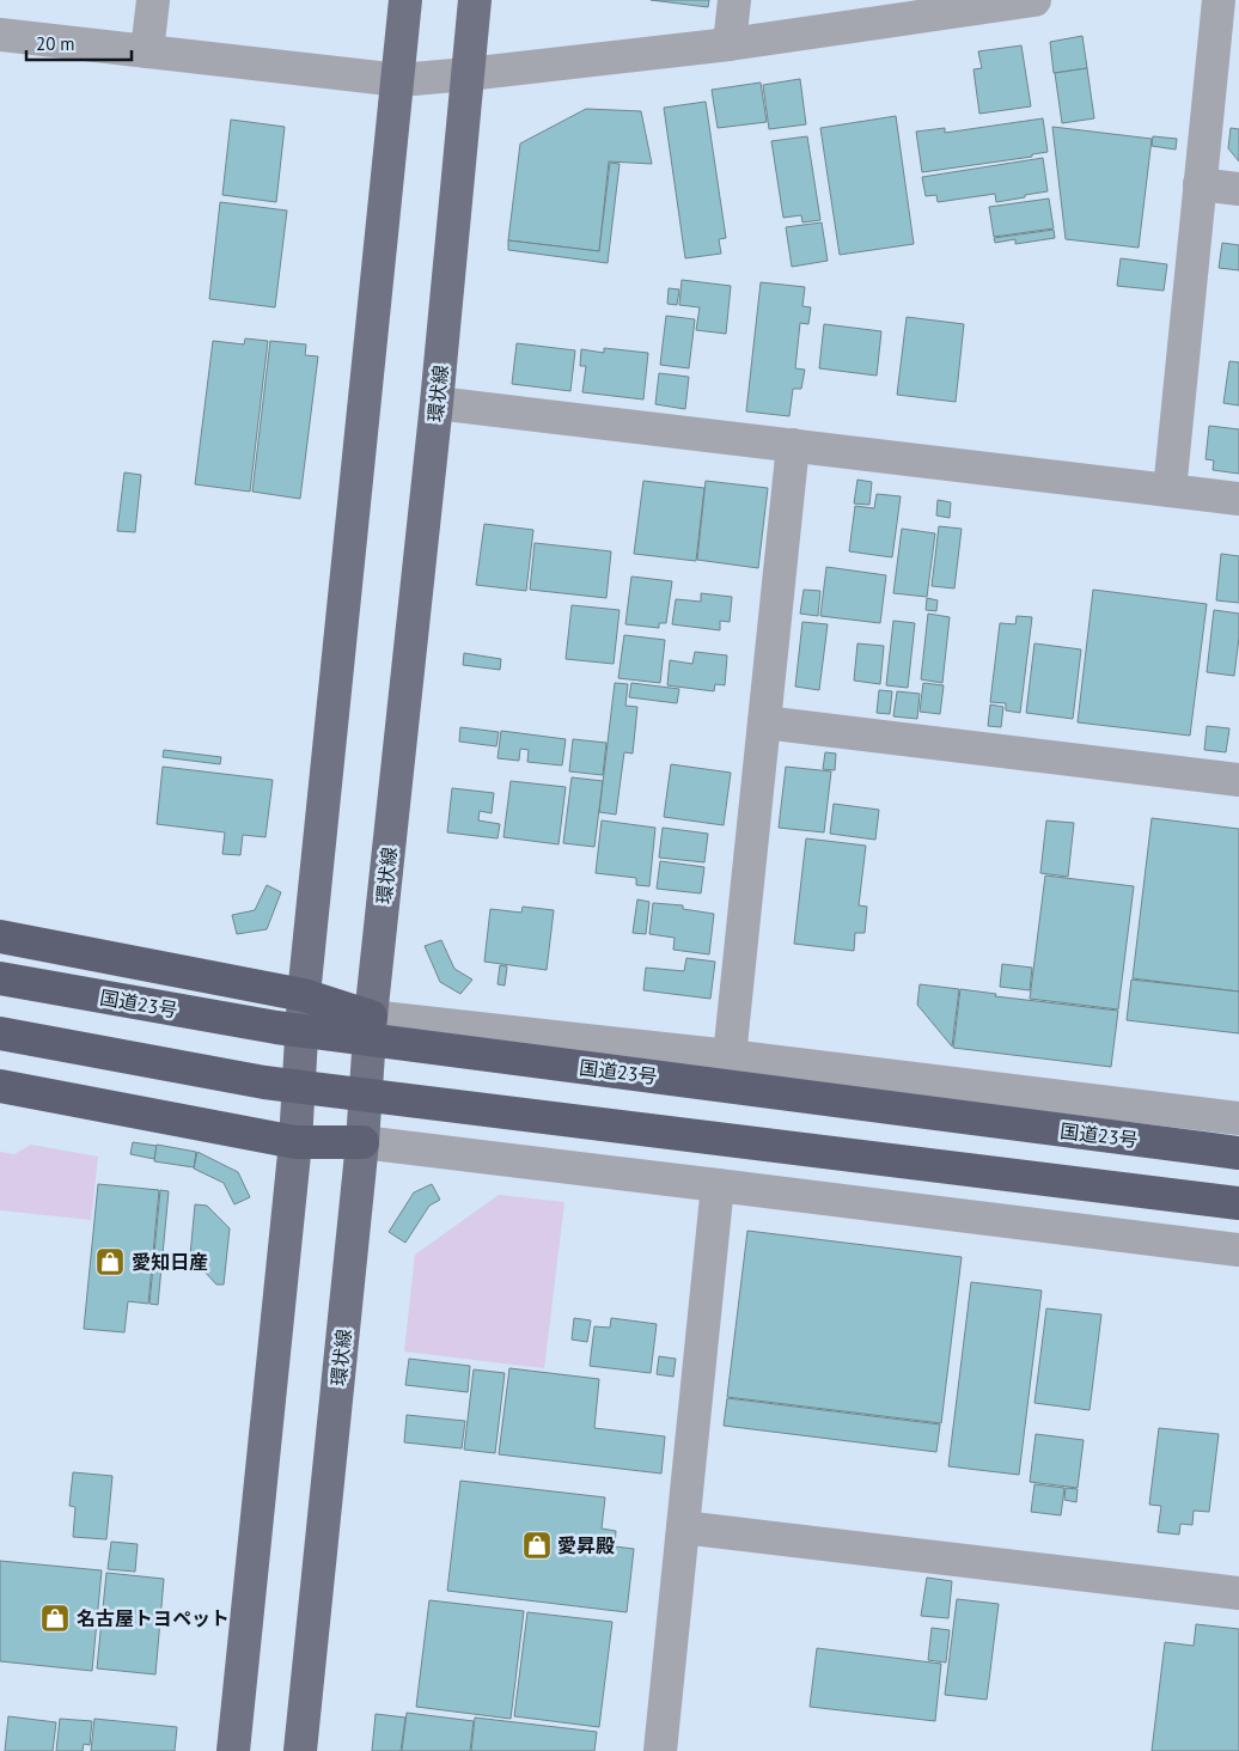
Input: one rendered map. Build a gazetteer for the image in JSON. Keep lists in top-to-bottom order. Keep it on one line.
{"streets":{"highway":["国道23号"],"main road":["環状線"]},"places":{"shop":["愛知日産","愛昇殿","名古屋トヨペット"]},"scale_bar":"20 m"}
